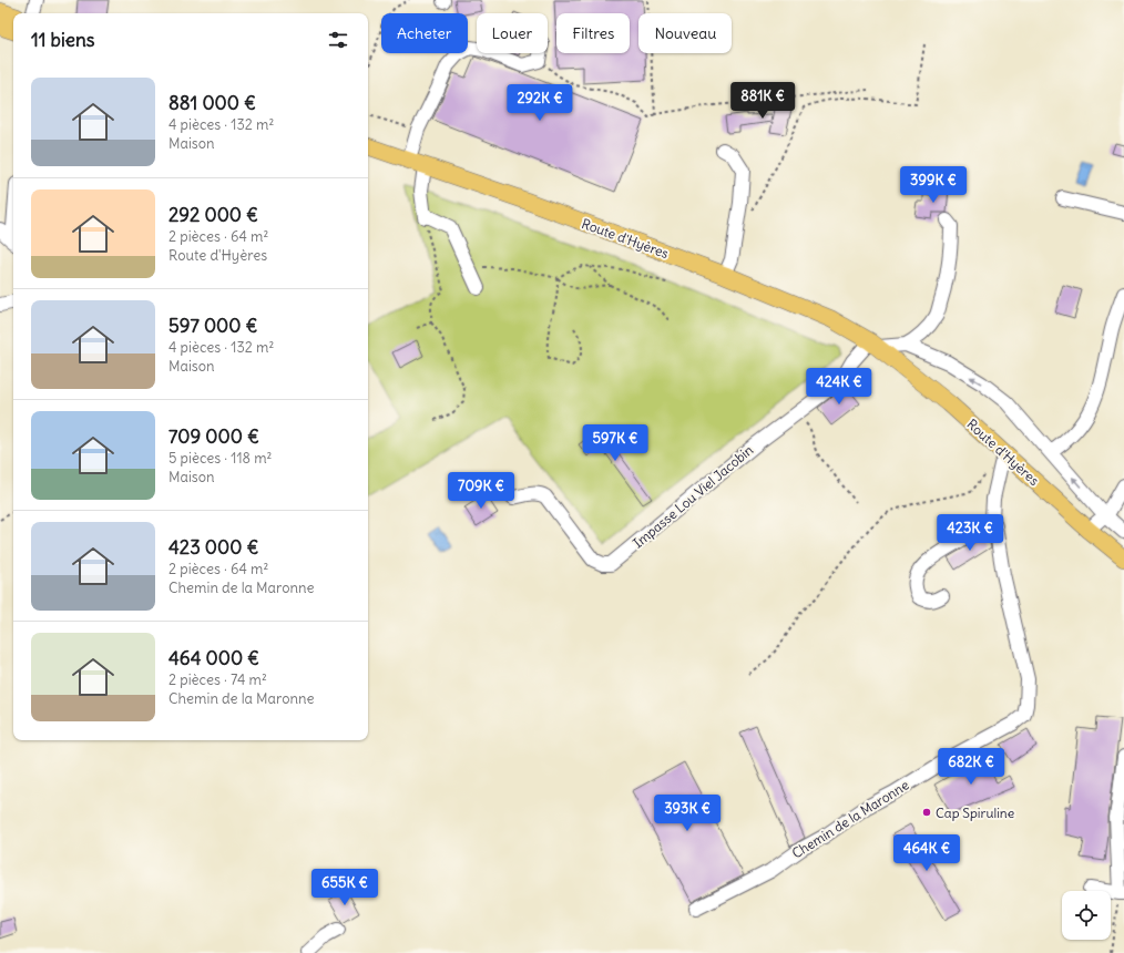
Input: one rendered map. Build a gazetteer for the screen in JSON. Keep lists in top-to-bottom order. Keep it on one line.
{"streets":{"main road":["Route d'Hyères"],"street":["Impasse Lou Viel Jacobin","Chemin de la Maronne"]},"crossings":[["Route d'Hyères","Impasse Lou Viel Jacobin"],["Route d'Hyères","Chemin de la Maronne"]],"places":["Cap Spiruline"],"page":{"chip":["Acheter","Louer","Filtres","Nouveau"],"heading":"11 biens","list":[{"name":"881 000 €","note":"4 pièces · 132 m² · Maison"},{"name":"292 000 €","note":"2 pièces · 64 m² · Route d'Hyères"},{"name":"597 000 €","note":"4 pièces · 132 m² · Maison"},{"name":"709 000 €","note":"5 pièces · 118 m² · Maison"},{"name":"423 000 €","note":"2 pièces · 64 m² · Chemin de la Maronne"},{"name":"464 000 €","note":"2 pièces · 74 m² · Chemin de la Maronne"}],"price":["881K €","292K €","399K €","424K €","597K €","709K €","423K €","682K €","393K €","464K €","655K €"]}}
